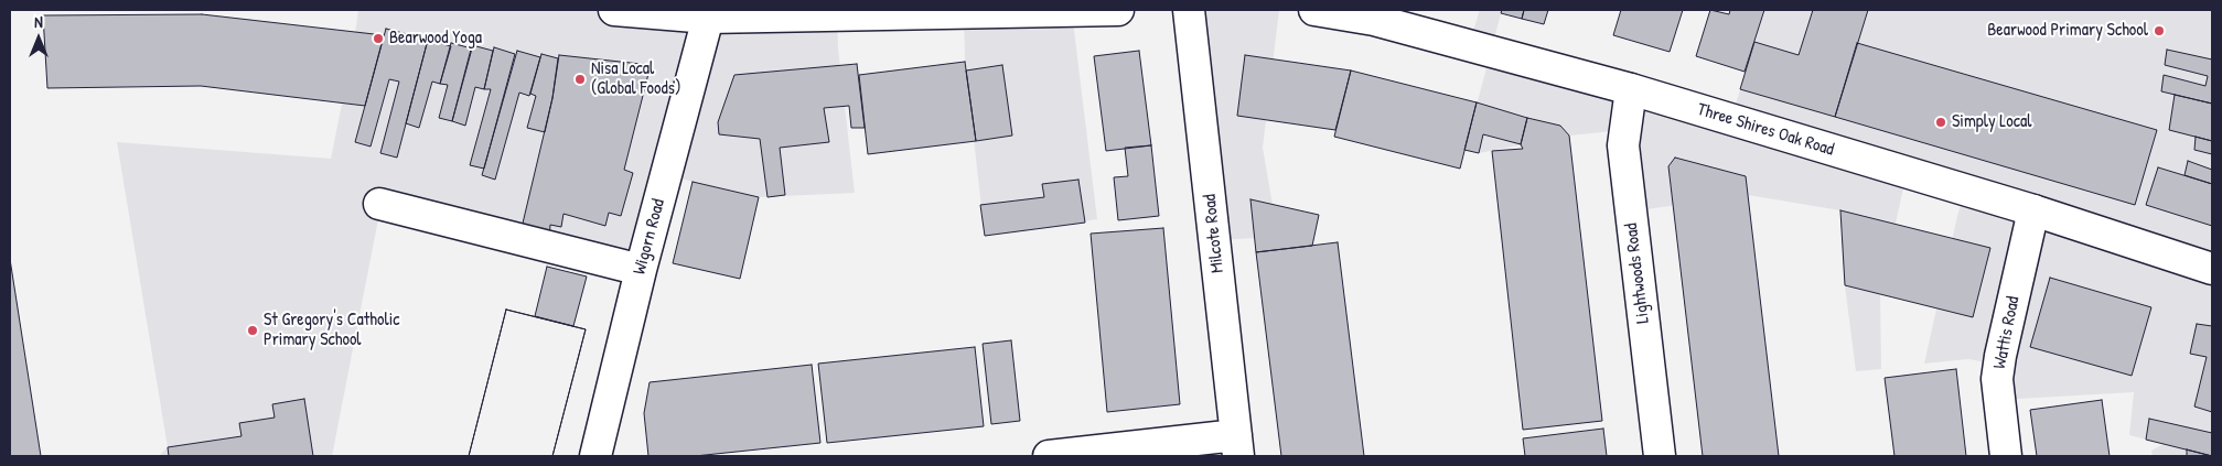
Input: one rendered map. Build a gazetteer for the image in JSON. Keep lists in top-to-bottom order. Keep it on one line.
{"streets":{"street":["Three Shires Oak Road","Milcote Road","Wigorn Road","Lightwoods Road","Wattis Road"]},"crossings":[["Three Shires Oak Road","Lightwoods Road"],["Three Shires Oak Road","Wattis Road"]],"places":["Bearwood Primary School","Bearwood Yoga","Nisa Local (Global Foods)","Simply Local","St Gregory's Catholic Primary School"],"north":"top"}
